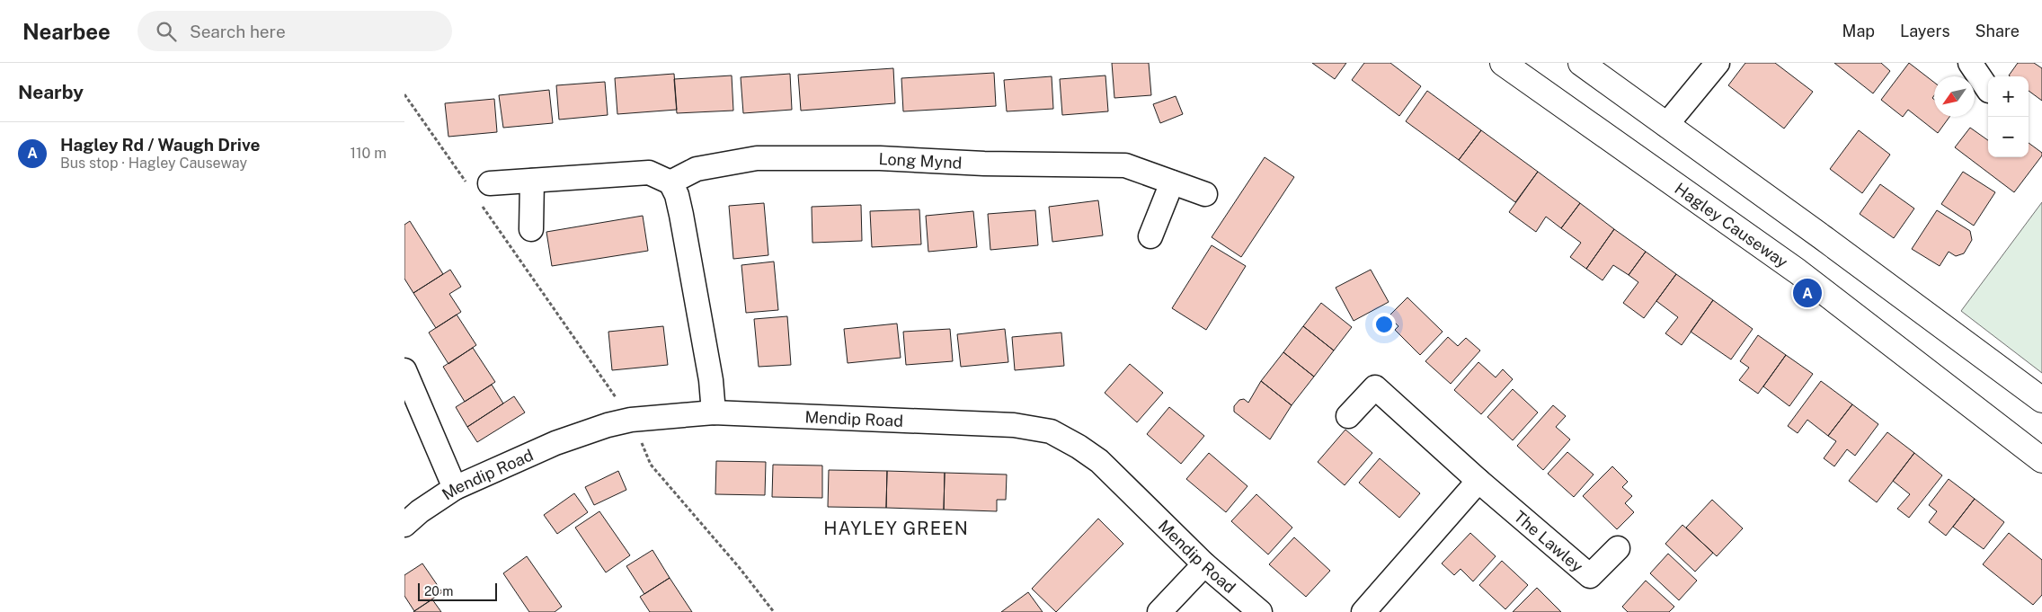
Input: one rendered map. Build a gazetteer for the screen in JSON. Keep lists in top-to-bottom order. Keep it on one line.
{"streets":{"highway":["Hagley Causeway"],"street":["Long Mynd","Mendip Road","The Lawley"]},"districts":["HAYLEY GREEN"],"scale_bar":"20 m","north":"bottom left","page":{"header":"Nearbee","search":"Search here","nav":["Map","Layers","Share"],"heading":"Nearby","map_buttons":["+","−"],"list":[{"mark":"A","name":"Hagley Rd / Waugh Drive","note":"Bus stop · Hagley Causeway","value":"110 m"}],"pins":"A","scale":"20 m"}}
